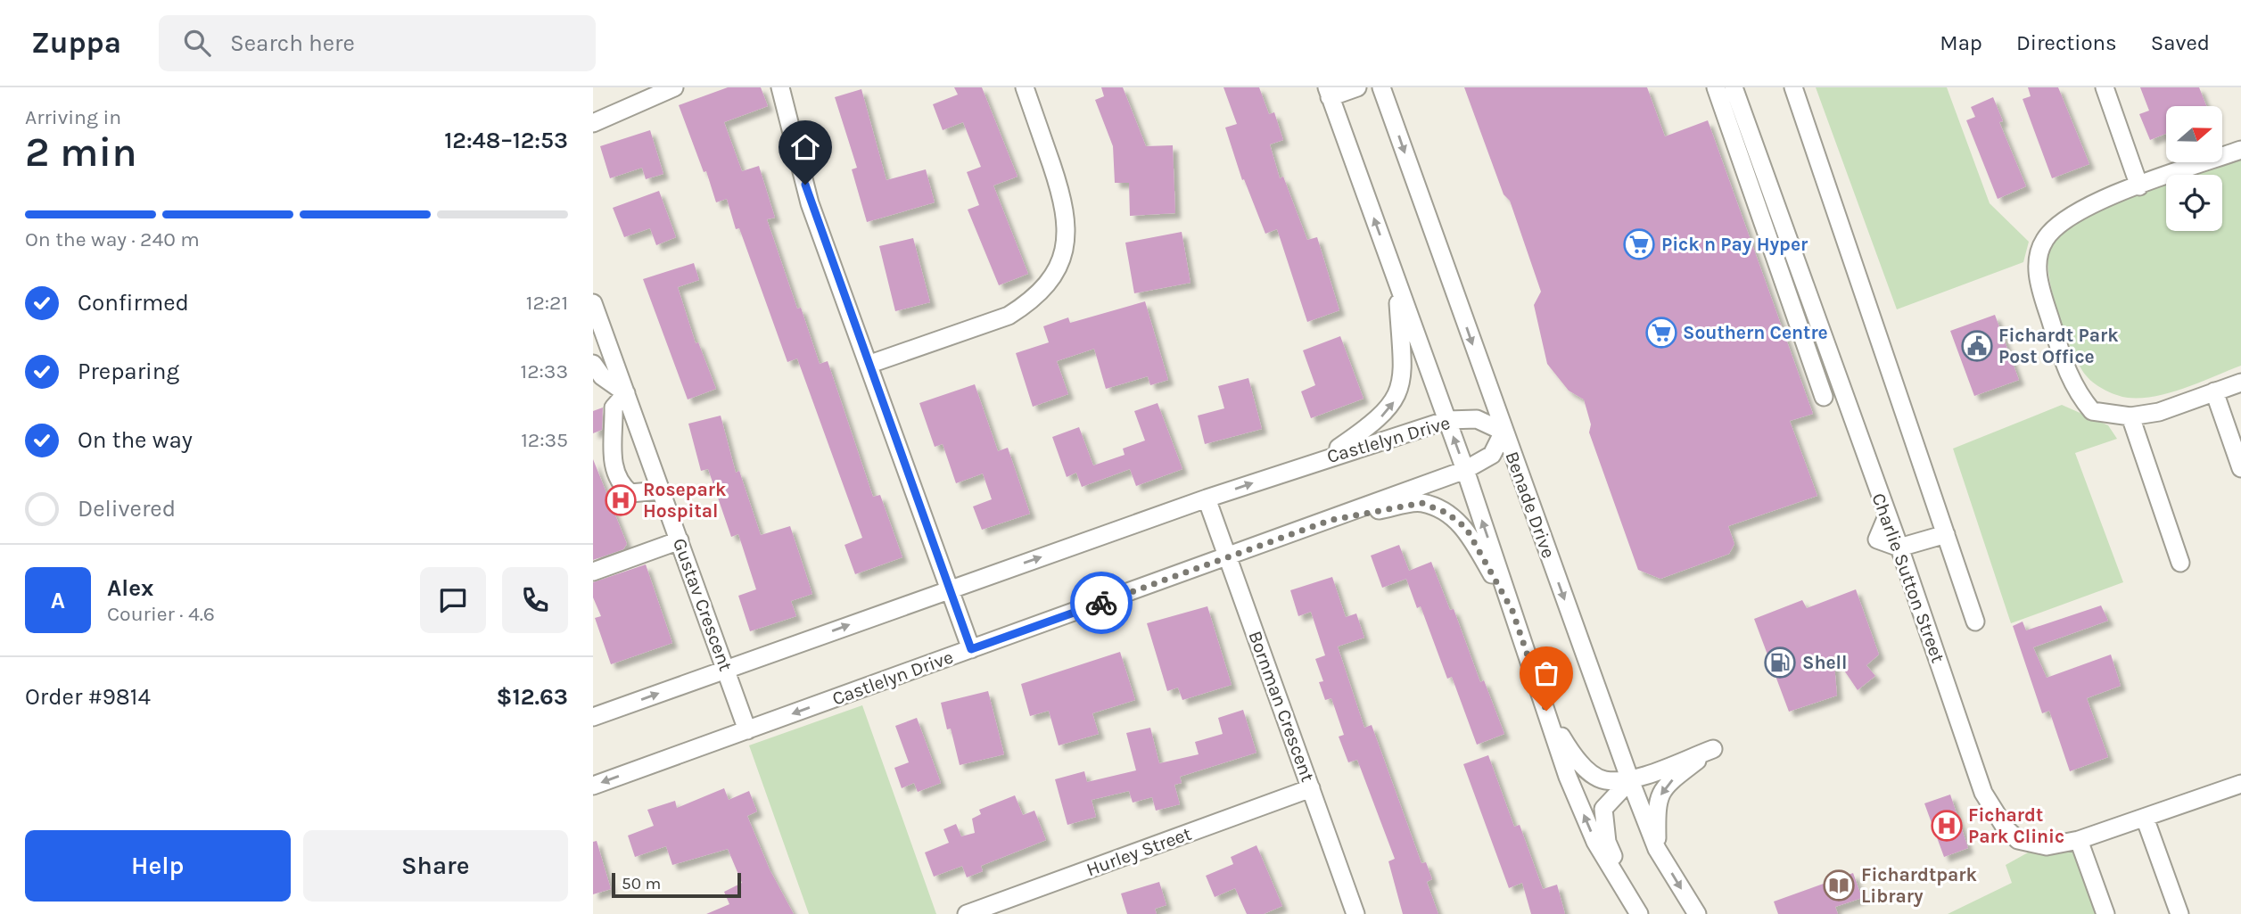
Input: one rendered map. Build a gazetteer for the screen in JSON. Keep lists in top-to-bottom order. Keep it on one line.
{"streets":{"street":["Castlelyn Drive","Benade Drive","Charlie Sutton Street","Gustav Crescent","Bornman Crescent","Hurley Street"]},"crossings":[["Castlelyn Drive","Benade Drive"],["Castlelyn Drive","Gustav Crescent"],["Castlelyn Drive","Bornman Crescent"],["Bornman Crescent","Hurley Street"]],"places":{"supermarket":["Pick n Pay Hyper","Southern Centre"],"public building":["Fichardt Park Post Office"],"hospital":["Rosepark Hospital","Fichardt Park Clinic"],"fuel station":["Shell"],"library":["Fichardtpark Library"]},"scale_bar":"50 m","north":"right","page":{"header":"Zuppa","search":"Search here","nav":["Map","Directions","Saved"],"heading":["2 min","Arriving in","12:48–12:53"],"panel":["Alex","Courier · 4.6","Order #9814","$12.63"],"bar":"On the way · 240 m","list":[["Confirmed","12:21"],["Preparing","12:33"],["On the way","12:35"],"Delivered"],"round":"A","buttons":["Help","Share"],"scale":"50 m"}}
